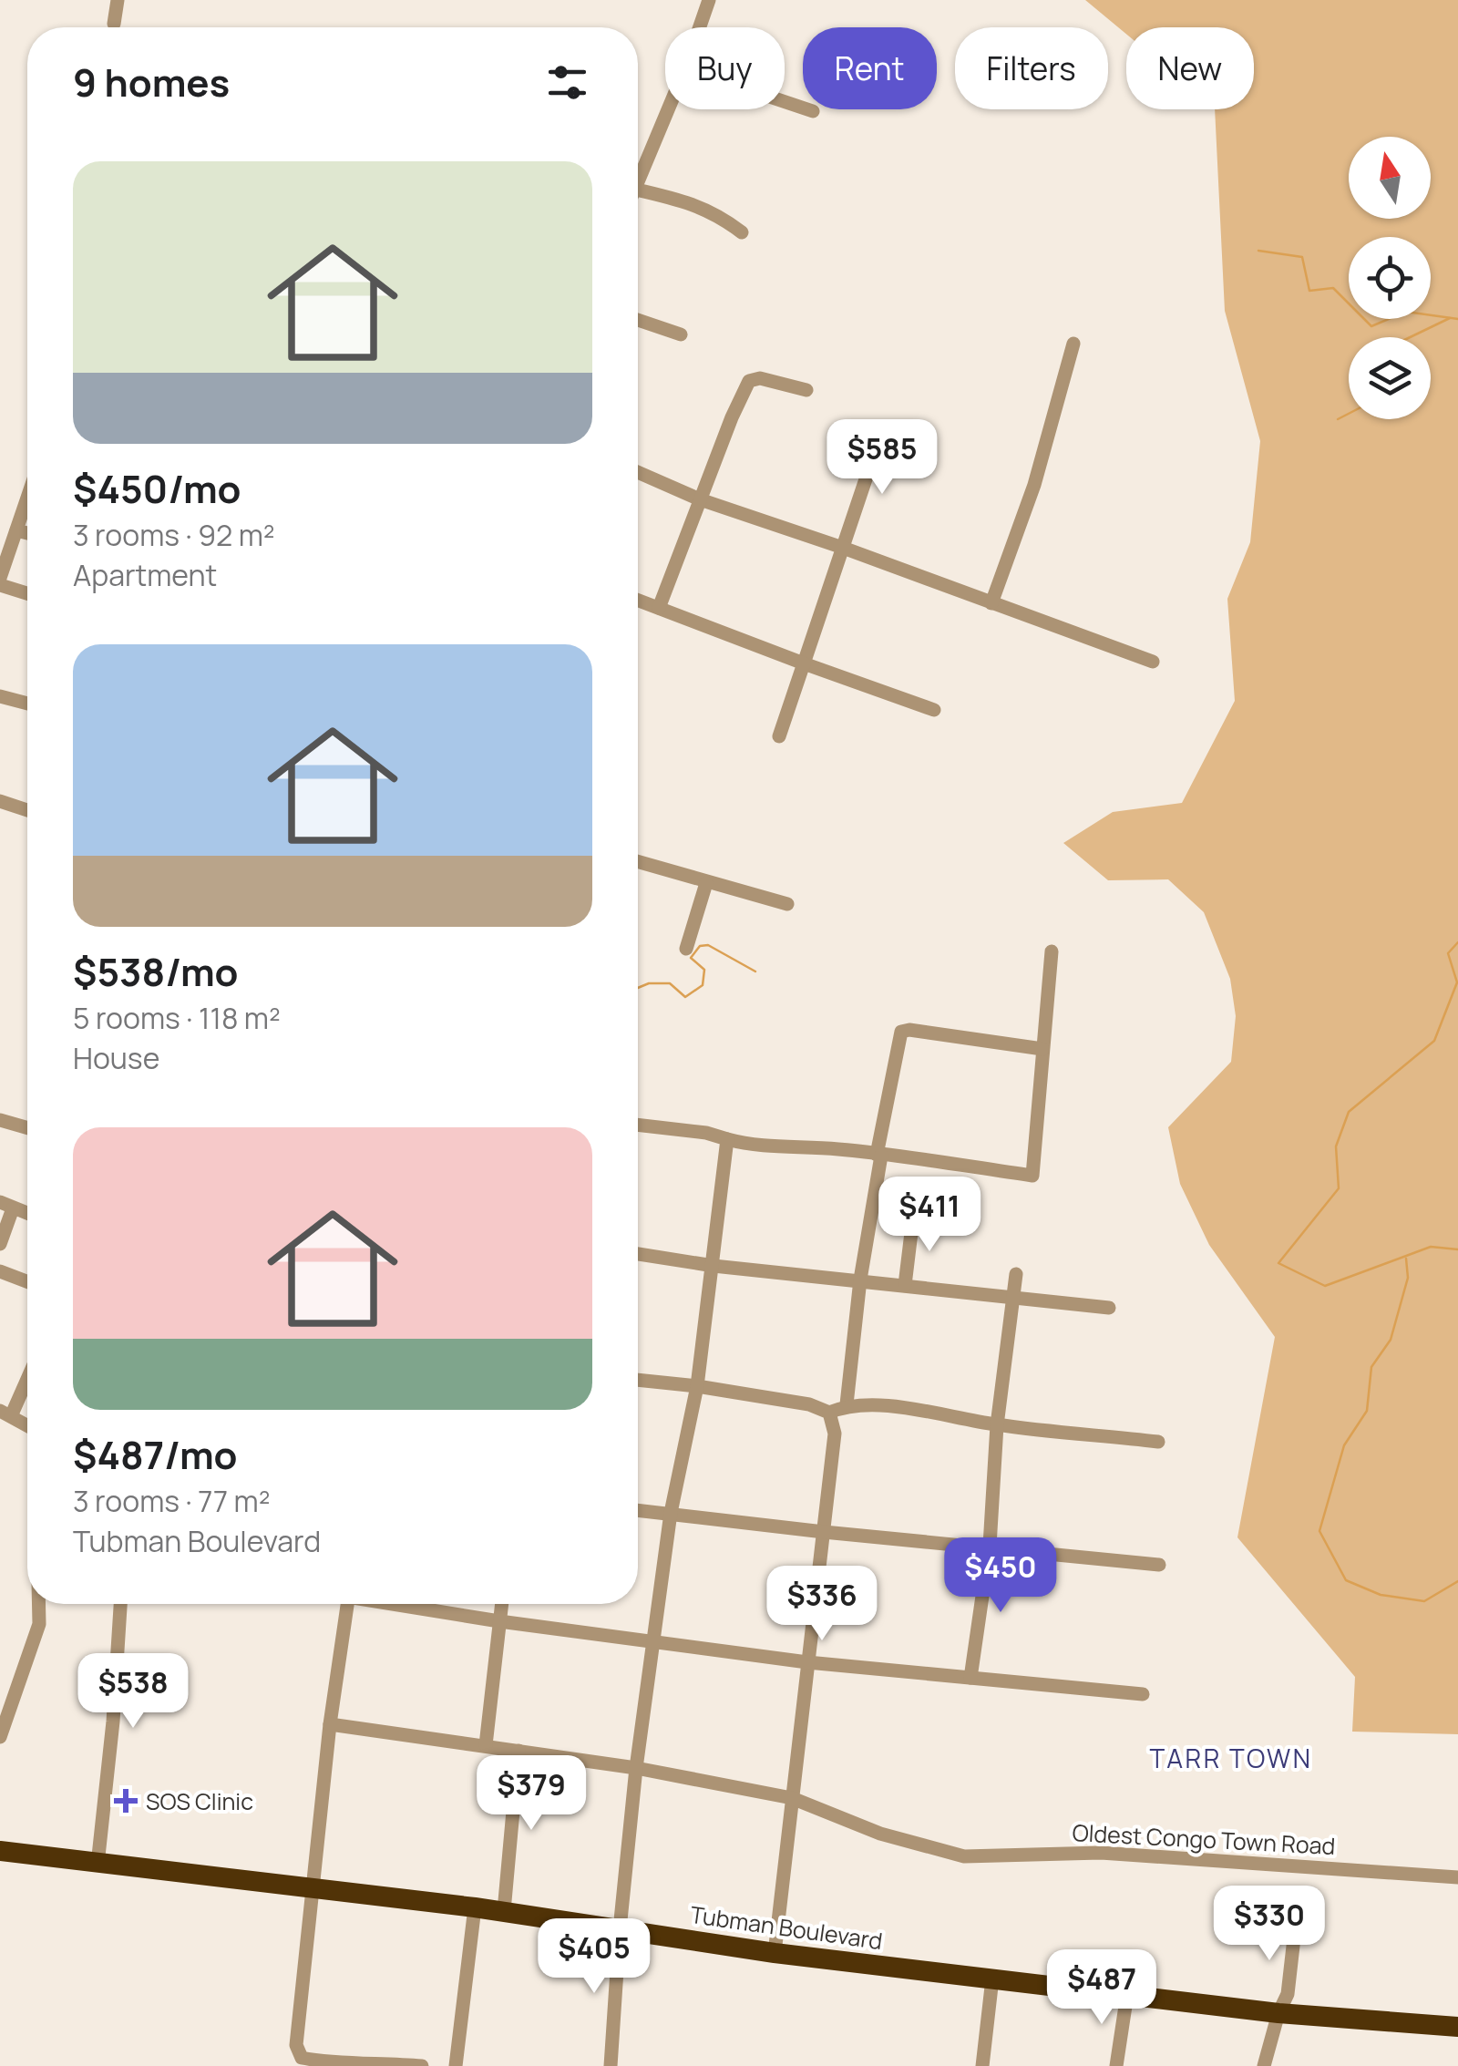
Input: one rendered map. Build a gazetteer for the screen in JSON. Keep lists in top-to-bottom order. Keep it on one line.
{"streets":{"highway":["Tubman Boulevard"],"street":["Oldest Congo Town Road"]},"districts":["TARR TOWN"],"places":{"health":["SOS Clinic"]},"north":"top","page":{"chip":["Buy","Rent","Filters","New"],"heading":"9 homes","list":[{"name":"$450/mo","note":"3 rooms · 92 m² · Apartment"},{"name":"$538/mo","note":"5 rooms · 118 m² · House"},{"name":"$487/mo","note":"3 rooms · 77 m² · Tubman Boulevard"}],"price":["$585","$411","$450","$336","$538","$379","$330","$405","$487"]}}
